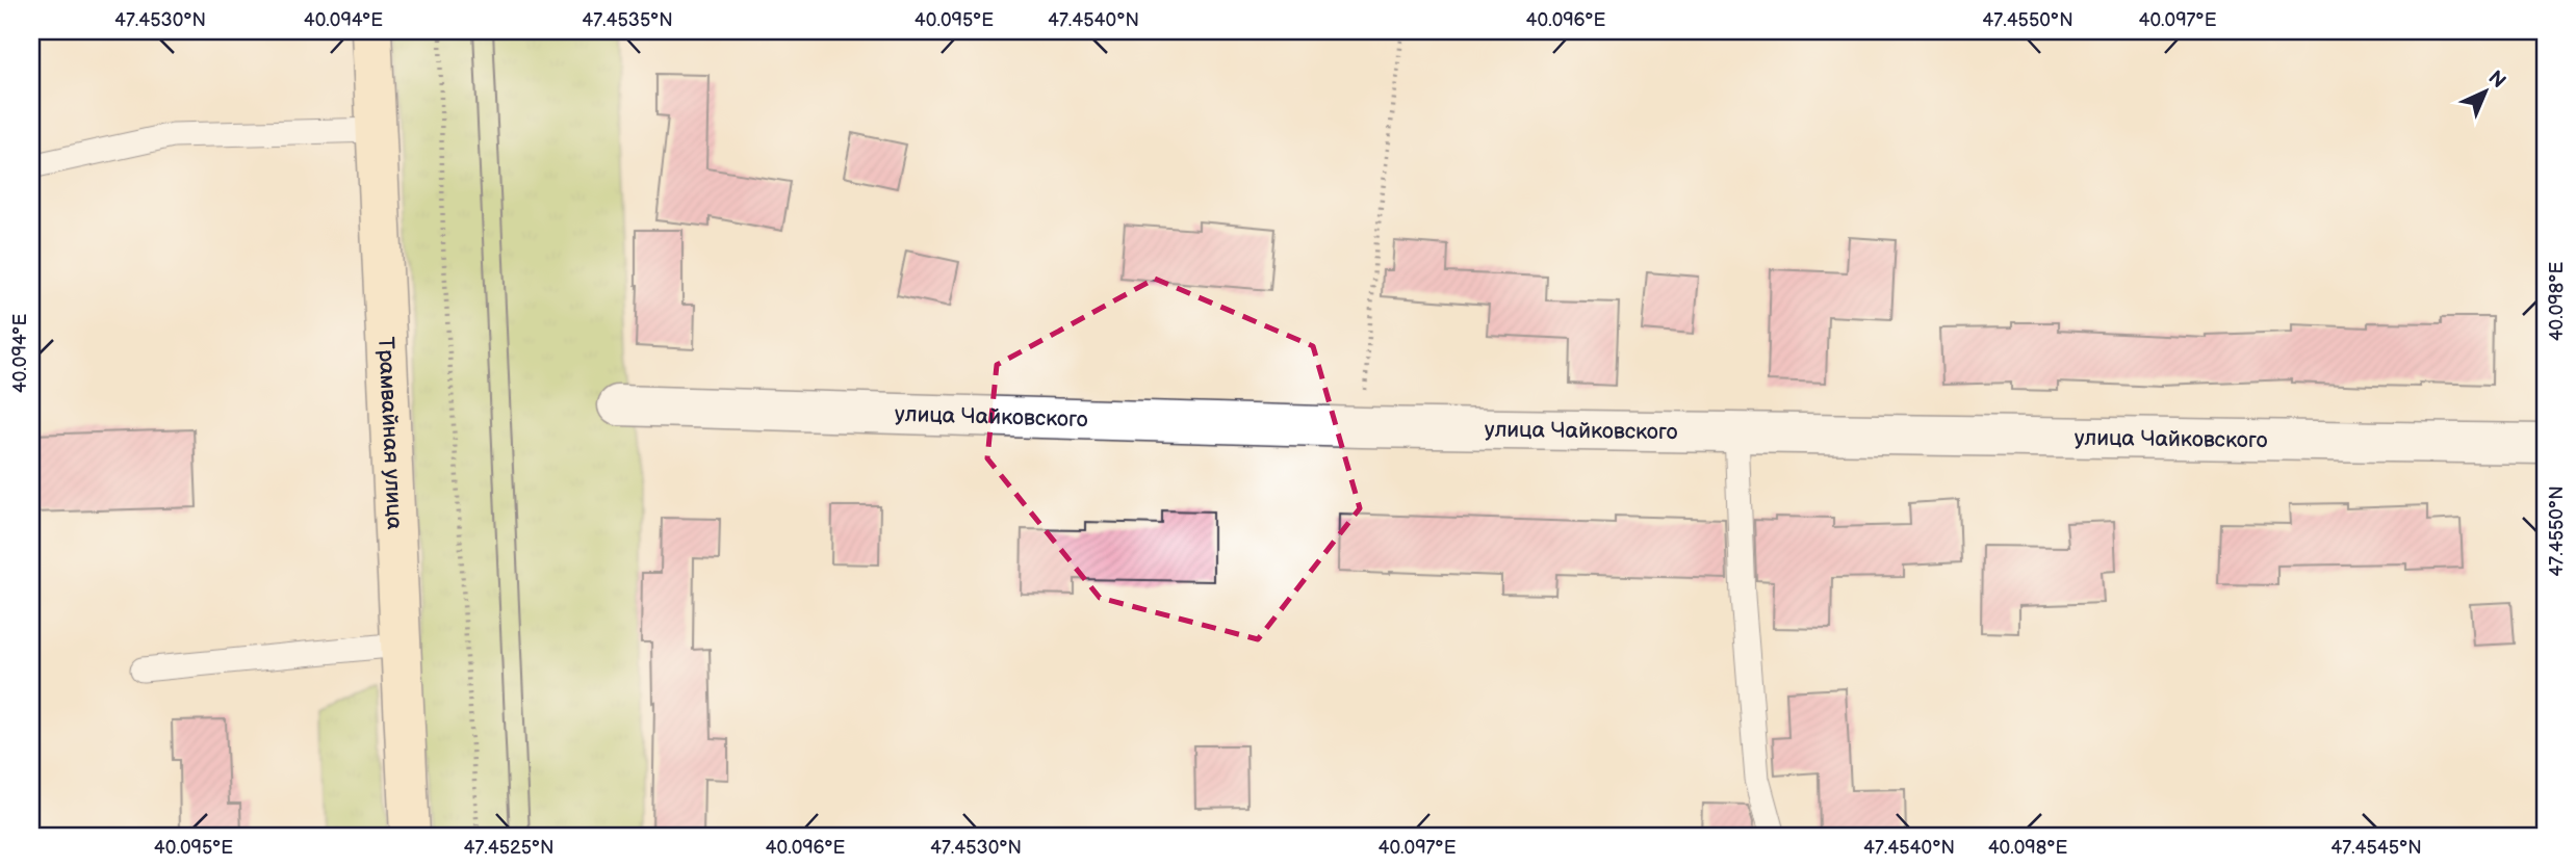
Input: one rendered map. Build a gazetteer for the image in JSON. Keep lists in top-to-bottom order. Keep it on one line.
{"streets":{"main road":["Трамвайная улица"],"street":["улица Чайковского"]},"north":"top right","coordinates":["47.4530°N","40.094°E","47.4535°N","40.095°E","47.4540°N","40.096°E","47.4550°N","40.097°E","40.098°E","47.4525°N","47.4545°N"]}
